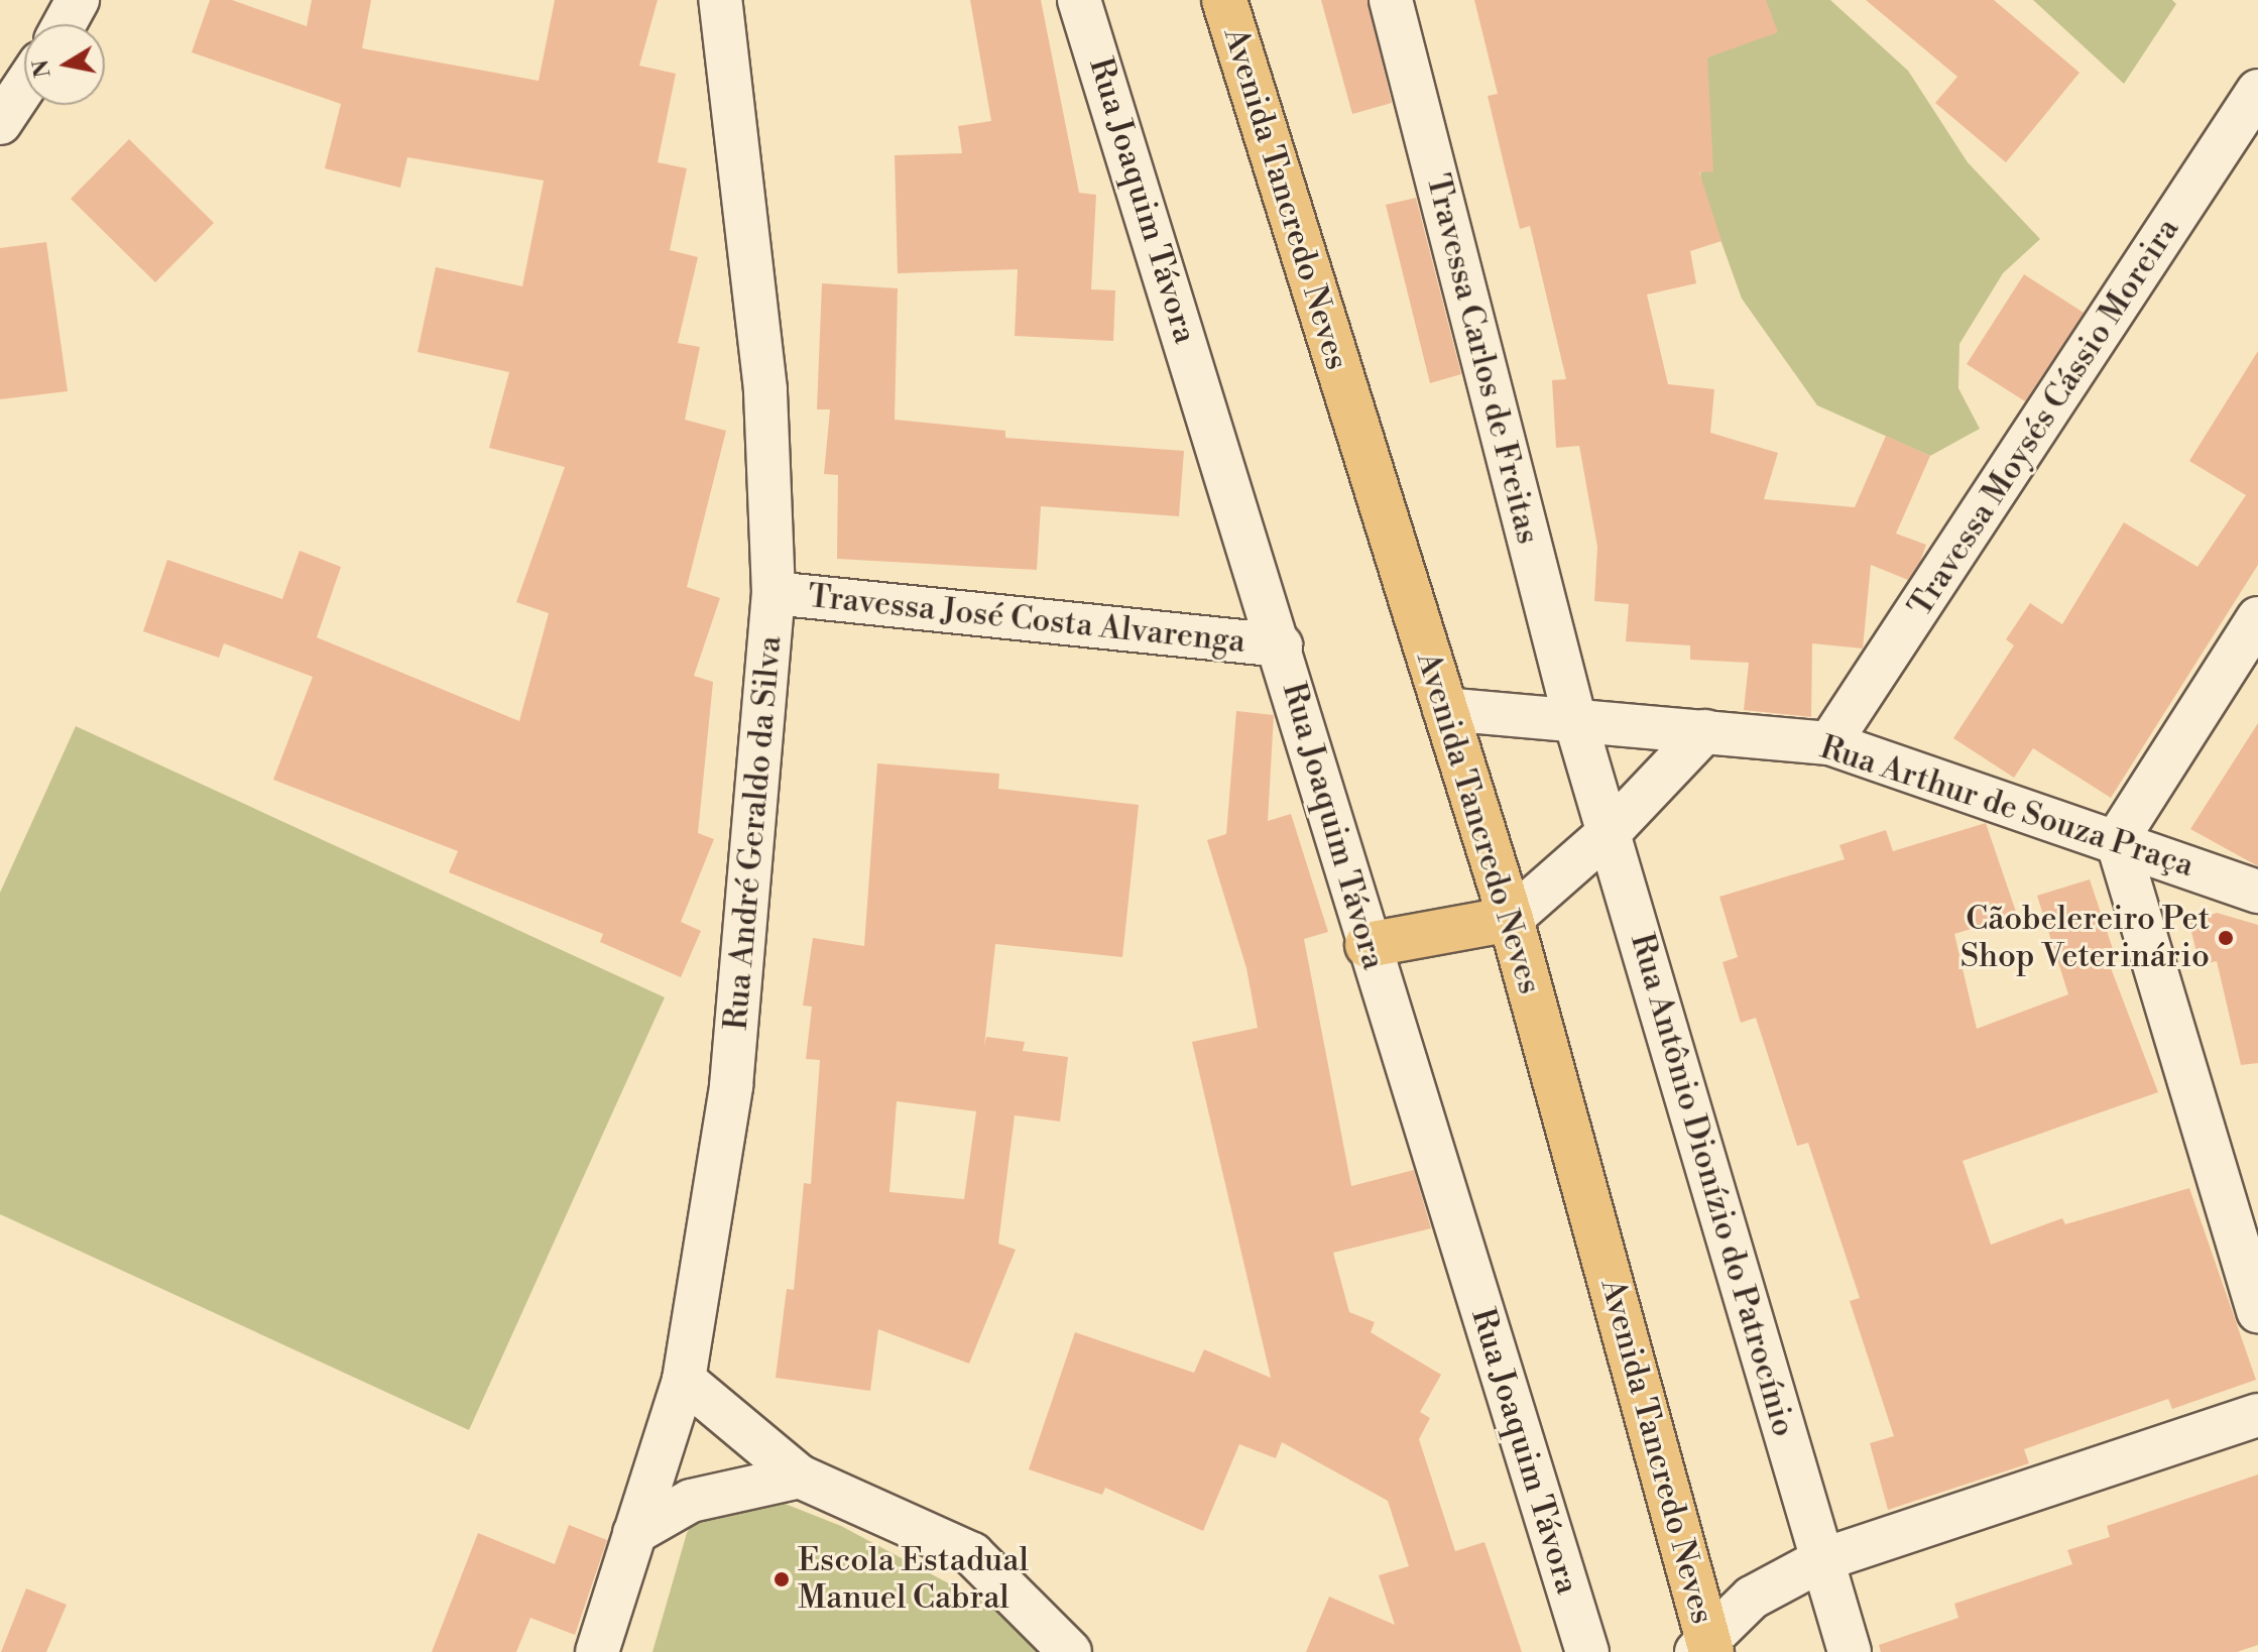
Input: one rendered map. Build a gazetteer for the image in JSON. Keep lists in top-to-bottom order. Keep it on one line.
{"streets":{"main road":["Avenida Tancredo Neves"],"street":["Rua Joaquim Távora","Travessa Carlos de Freitas","Travessa Moysés Cássio Moreira","Travessa José Costa Alvarenga","Rua Arthur de Souza Praça","Rua André Geraldo da Silva","Rua Antônio Dionízio do Patrocínio"]},"crossings":[["Avenida Tancredo Neves","Rua Arthur de Souza Praça"],["Rua Joaquim Távora","Travessa José Costa Alvarenga"],["Travessa Carlos de Freitas","Rua Arthur de Souza Praça"],["Travessa Carlos de Freitas","Rua Antônio Dionízio do Patrocínio"],["Travessa Moysés Cássio Moreira","Rua Arthur de Souza Praça"],["Travessa José Costa Alvarenga","Rua André Geraldo da Silva"],["Rua Arthur de Souza Praça","Rua Antônio Dionízio do Patrocínio"]],"places":["Cãobelereiro Pet Shop Veterinário","Escola Estadual Manuel Cabral"],"north":"left"}
